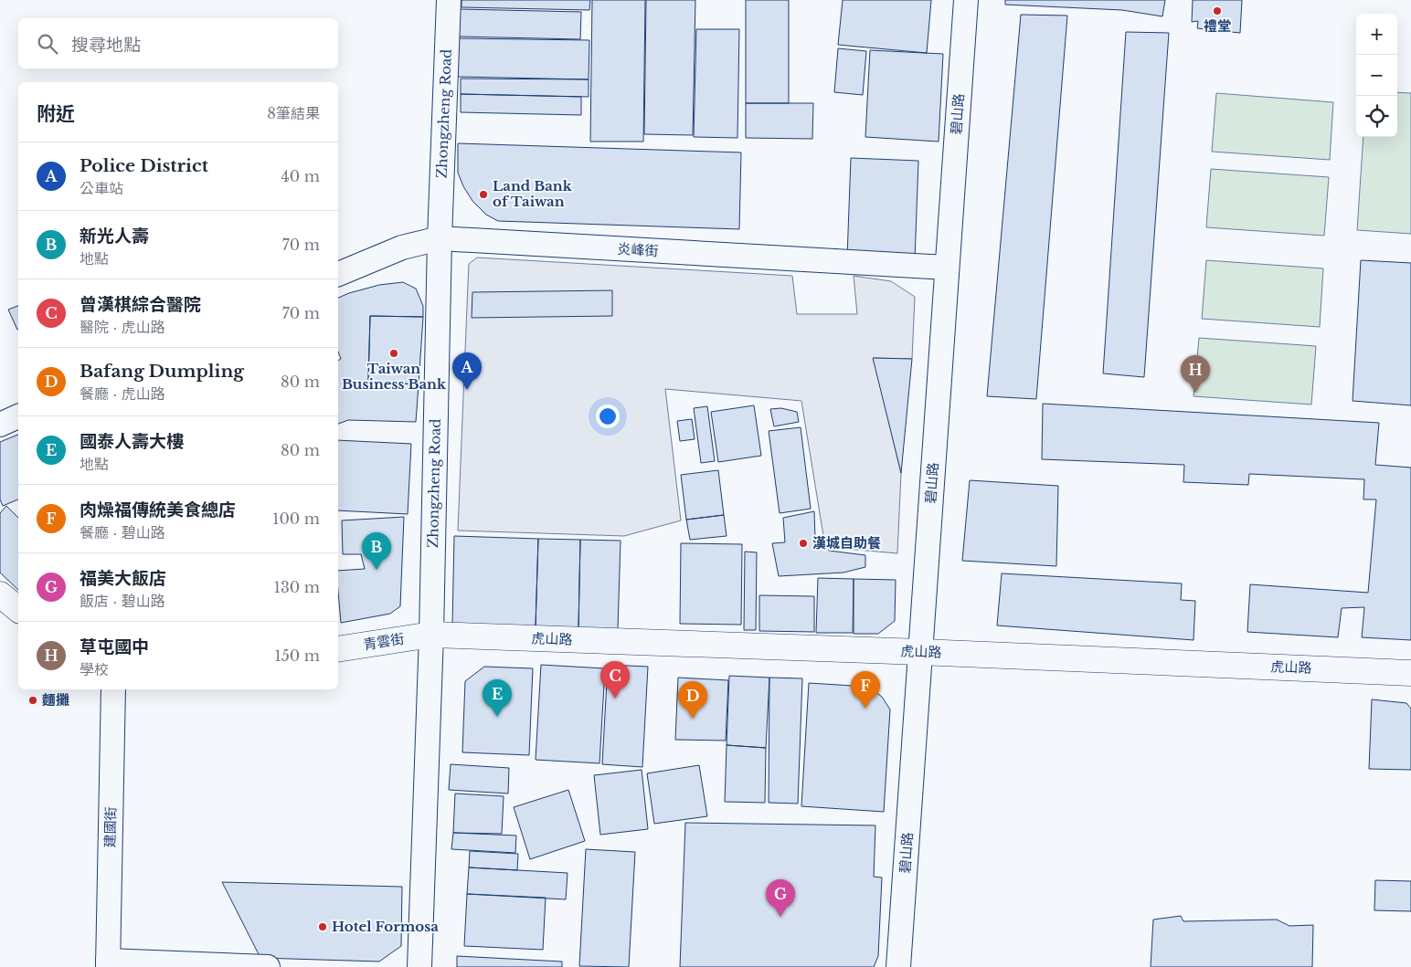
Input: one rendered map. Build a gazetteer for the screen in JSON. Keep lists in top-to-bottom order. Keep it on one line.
{"streets":{"street":["Zhongzheng Road","碧山路","炎峰街","虎山路","青雲街","建國街"]},"crossings":[["Zhongzheng Road","炎峰街"],["Zhongzheng Road","虎山路"],["Zhongzheng Road","青雲街"],["碧山路","炎峰街"],["碧山路","虎山路"],["虎山路","青雲街"]],"places":["禮堂","Land Bank of Taiwan","Taiwan Business Bank","漢城自助餐","麵攤","Hotel Formosa"],"page":{"map_buttons":["+","−"],"search":"搜尋地點","heading":["附近","8筆結果"],"list":[{"mark":"A","name":"Police District","note":"公車站","value":"40 m"},{"mark":"B","name":"新光人壽","note":"地點","value":"70 m"},{"mark":"C","name":"曾漢棋綜合醫院","note":"醫院 · 虎山路","value":"70 m"},{"mark":"D","name":"Bafang Dumpling","note":"餐廳 · 虎山路","value":"80 m"},{"mark":"E","name":"國泰人壽大樓","note":"地點","value":"80 m"},{"mark":"F","name":"肉燥福傳統美食總店","note":"餐廳 · 碧山路","value":"100 m"},{"mark":"G","name":"福美大飯店","note":"飯店 · 碧山路","value":"130 m"},{"mark":"H","name":"草屯國中","note":"學校","value":"150 m"}],"pins":["A","H","B","C","F","E","D","G"]}}
